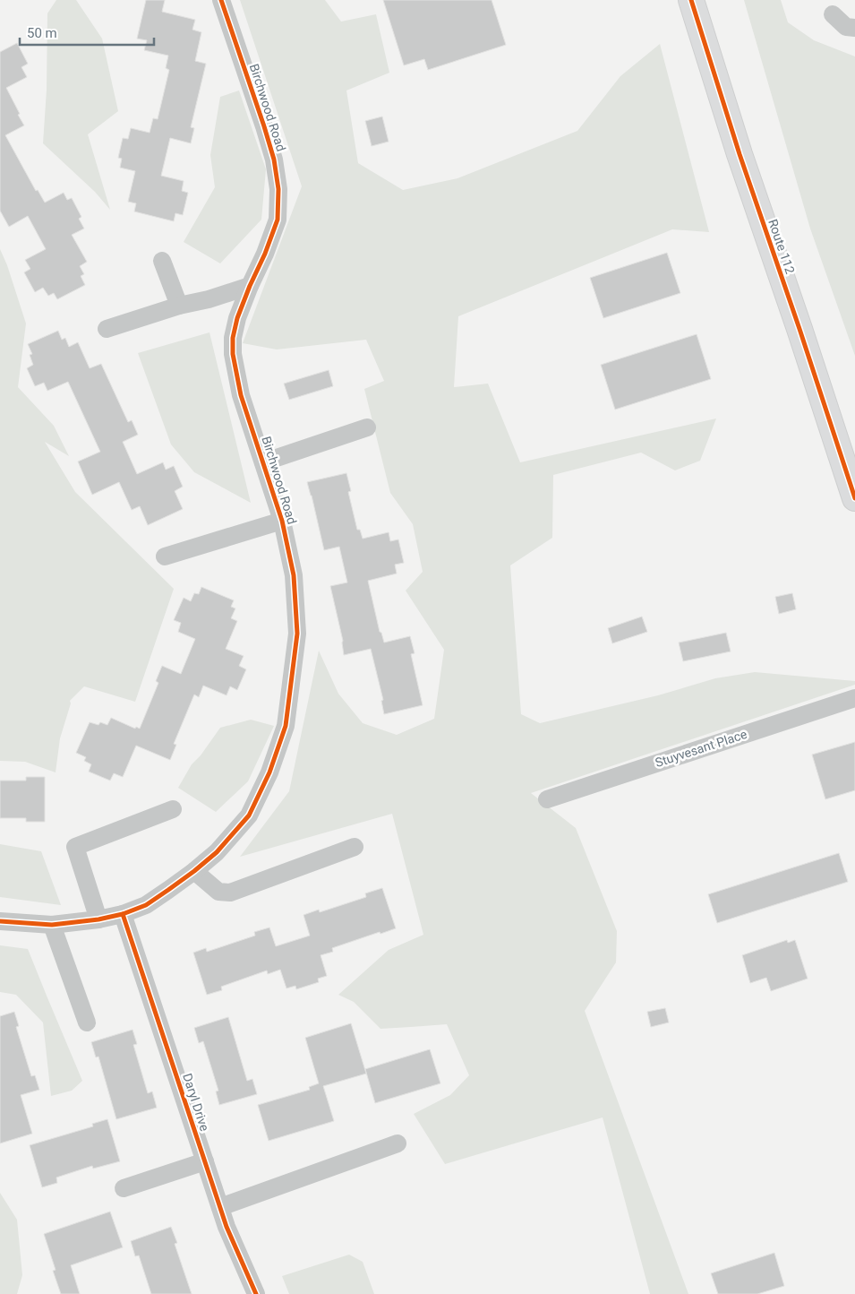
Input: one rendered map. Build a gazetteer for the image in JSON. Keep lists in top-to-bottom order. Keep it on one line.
{"streets":{"main road":["Route 112"],"street":["Birchwood Road","Stuyvesant Place","Daryl Drive"]},"crossings":[["Birchwood Road","Daryl Drive"]],"scale_bar":"50 m"}
